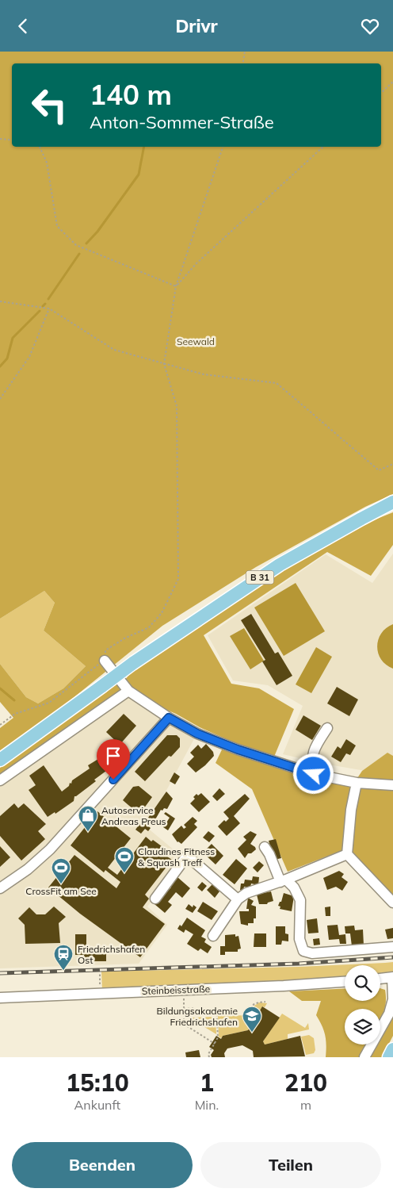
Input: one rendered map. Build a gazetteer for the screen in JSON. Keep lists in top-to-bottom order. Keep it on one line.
{"streets":{"main road":["B 31"],"street":["Steinbeisstraße"]},"parks":["Seewald"],"places":{"shop":["Autoservice Andreas Preus"],"sports":["Claudines Fitness & Squash Treff","CrossFit am See"],"station":["Friedrichshafen Ost"],"school or university":["Bildungsakademie Friedrichshafen"]},"page":{"header":"Drivr","turn":["140 m","Anton-Sommer-Straße"],"eta":["15:10","Ankunft","1","Min.","210","m"],"buttons":["Beenden","Teilen"]}}
